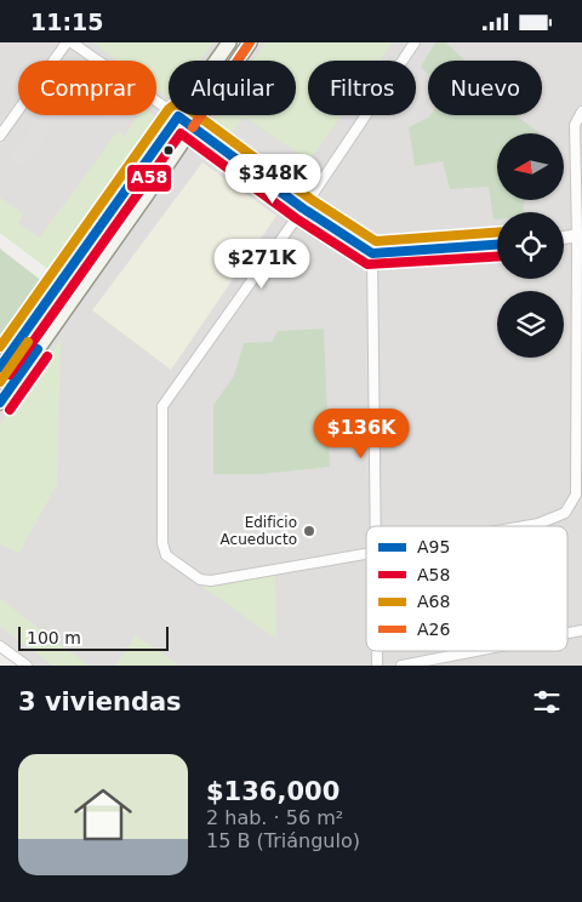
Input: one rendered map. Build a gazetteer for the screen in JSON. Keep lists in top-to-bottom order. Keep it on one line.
{"places":["Edificio Acueducto"],"lines":["transit line A26","transit line A68","transit line A95","transit line A58"],"legend":["A95","A58","A68","A26"],"scale_bar":"100 m","north":"left","page":{"status":"11:15","chip":["Comprar","Alquilar","Filtros","Nuevo"],"price":["$348K","$271K","$136K"],"scale":"100 m","heading":"3 viviendas","list":[{"name":"$136,000","note":"2 hab. · 56 m² · 15 B (Triángulo)"}]}}
